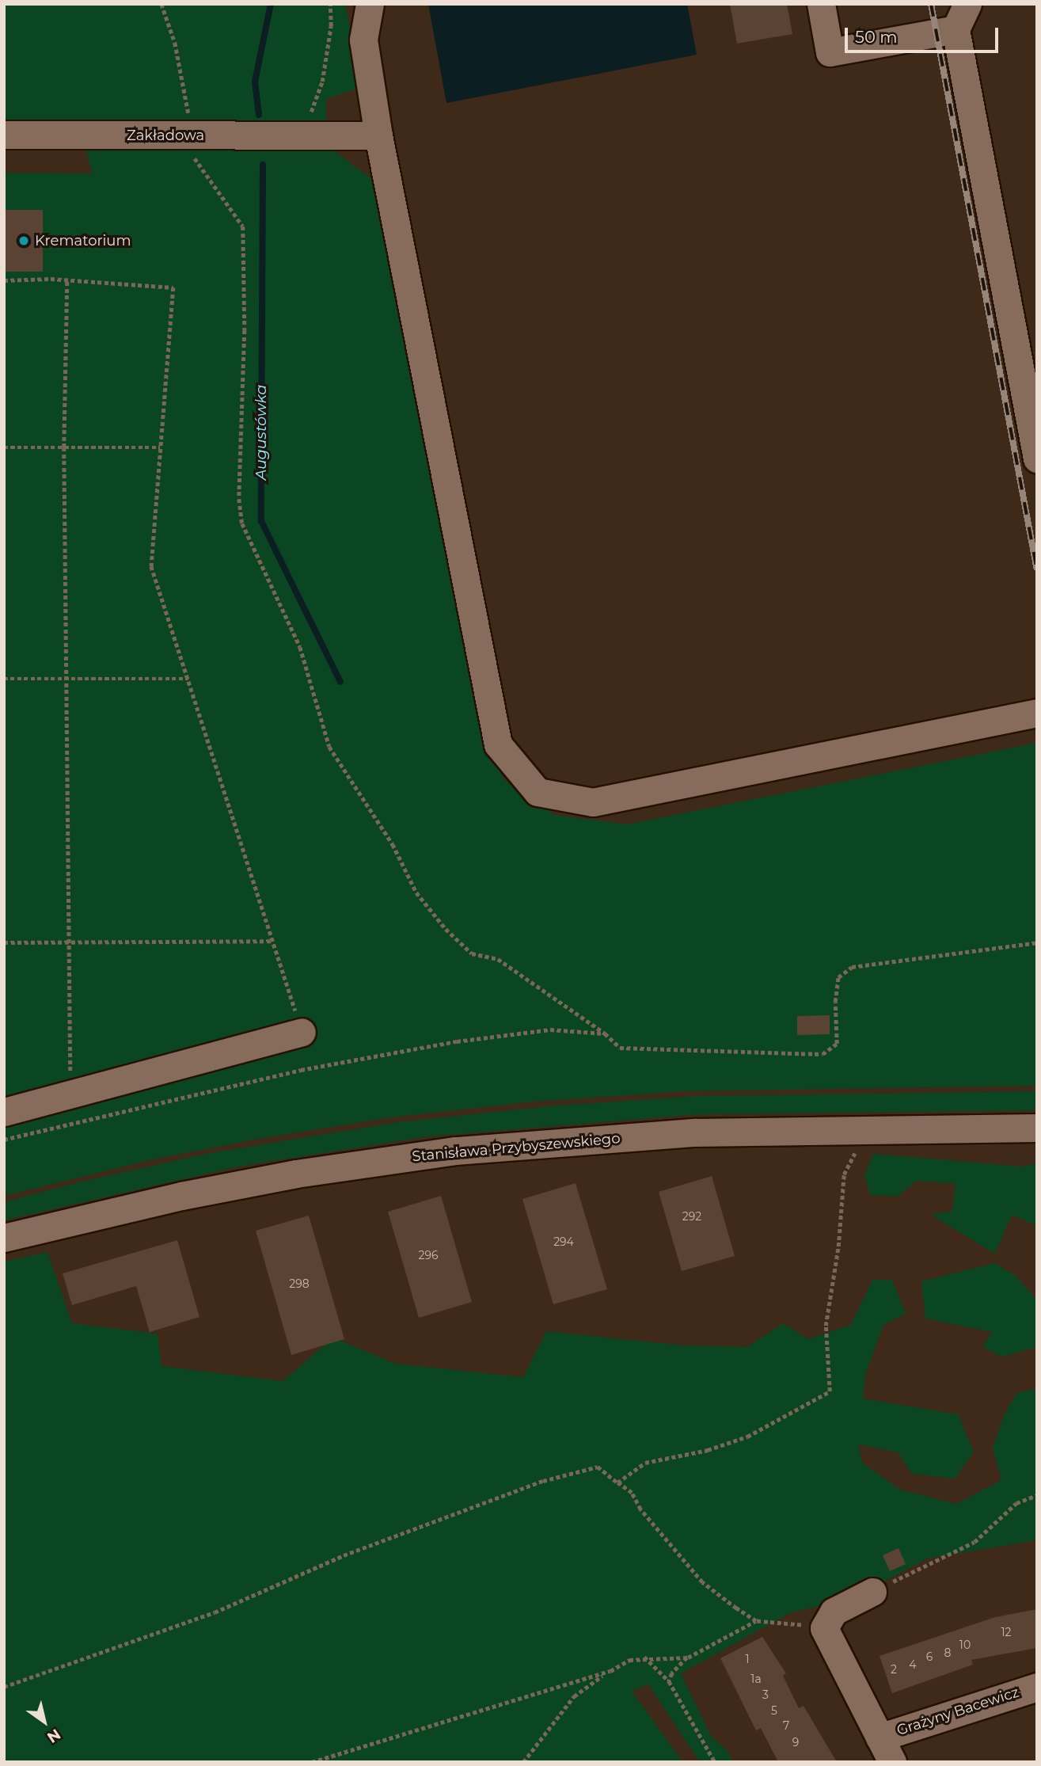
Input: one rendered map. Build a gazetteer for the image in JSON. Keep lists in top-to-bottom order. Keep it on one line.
{"streets":{"street":["Zakładowa","Stanisława Przybyszewskiego","Grażyny Bacewicz"]},"water":["Augustówka"],"places":["Krematorium"],"house_numbers":["292","294","296","298","12","10","8","6","1","4","2","1a","3","5","7","9"],"scale_bar":"50 m","north":"bottom right"}
